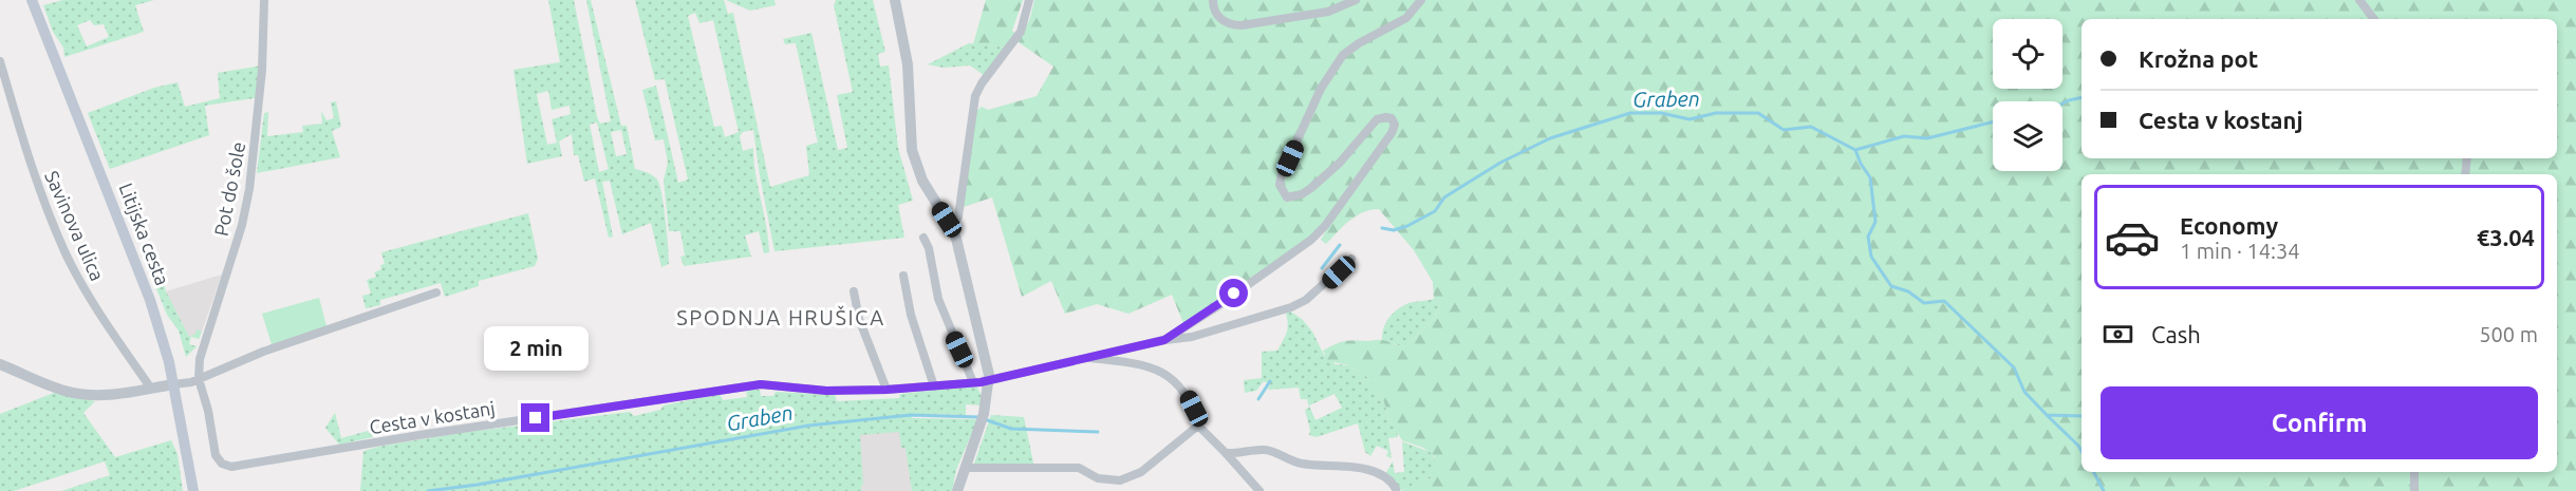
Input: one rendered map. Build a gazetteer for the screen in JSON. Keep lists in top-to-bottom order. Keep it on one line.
{"streets":{"main road":["Litijska cesta"],"street":["Pot do šole","Savinova ulica","Cesta v kostanj"]},"crossings":[["Pot do šole","Cesta v kostanj"]],"districts":["SPODNJA HRUŠICA"],"water":["Graben"],"page":{"banner":["Krožna pot","Cesta v kostanj"],"list":[{"name":"Economy","note":"1 min · 14:34","value":"€3.04"}],"pay":["Cash","500 m"],"bubble":"2 min","buttons":"Confirm"}}
